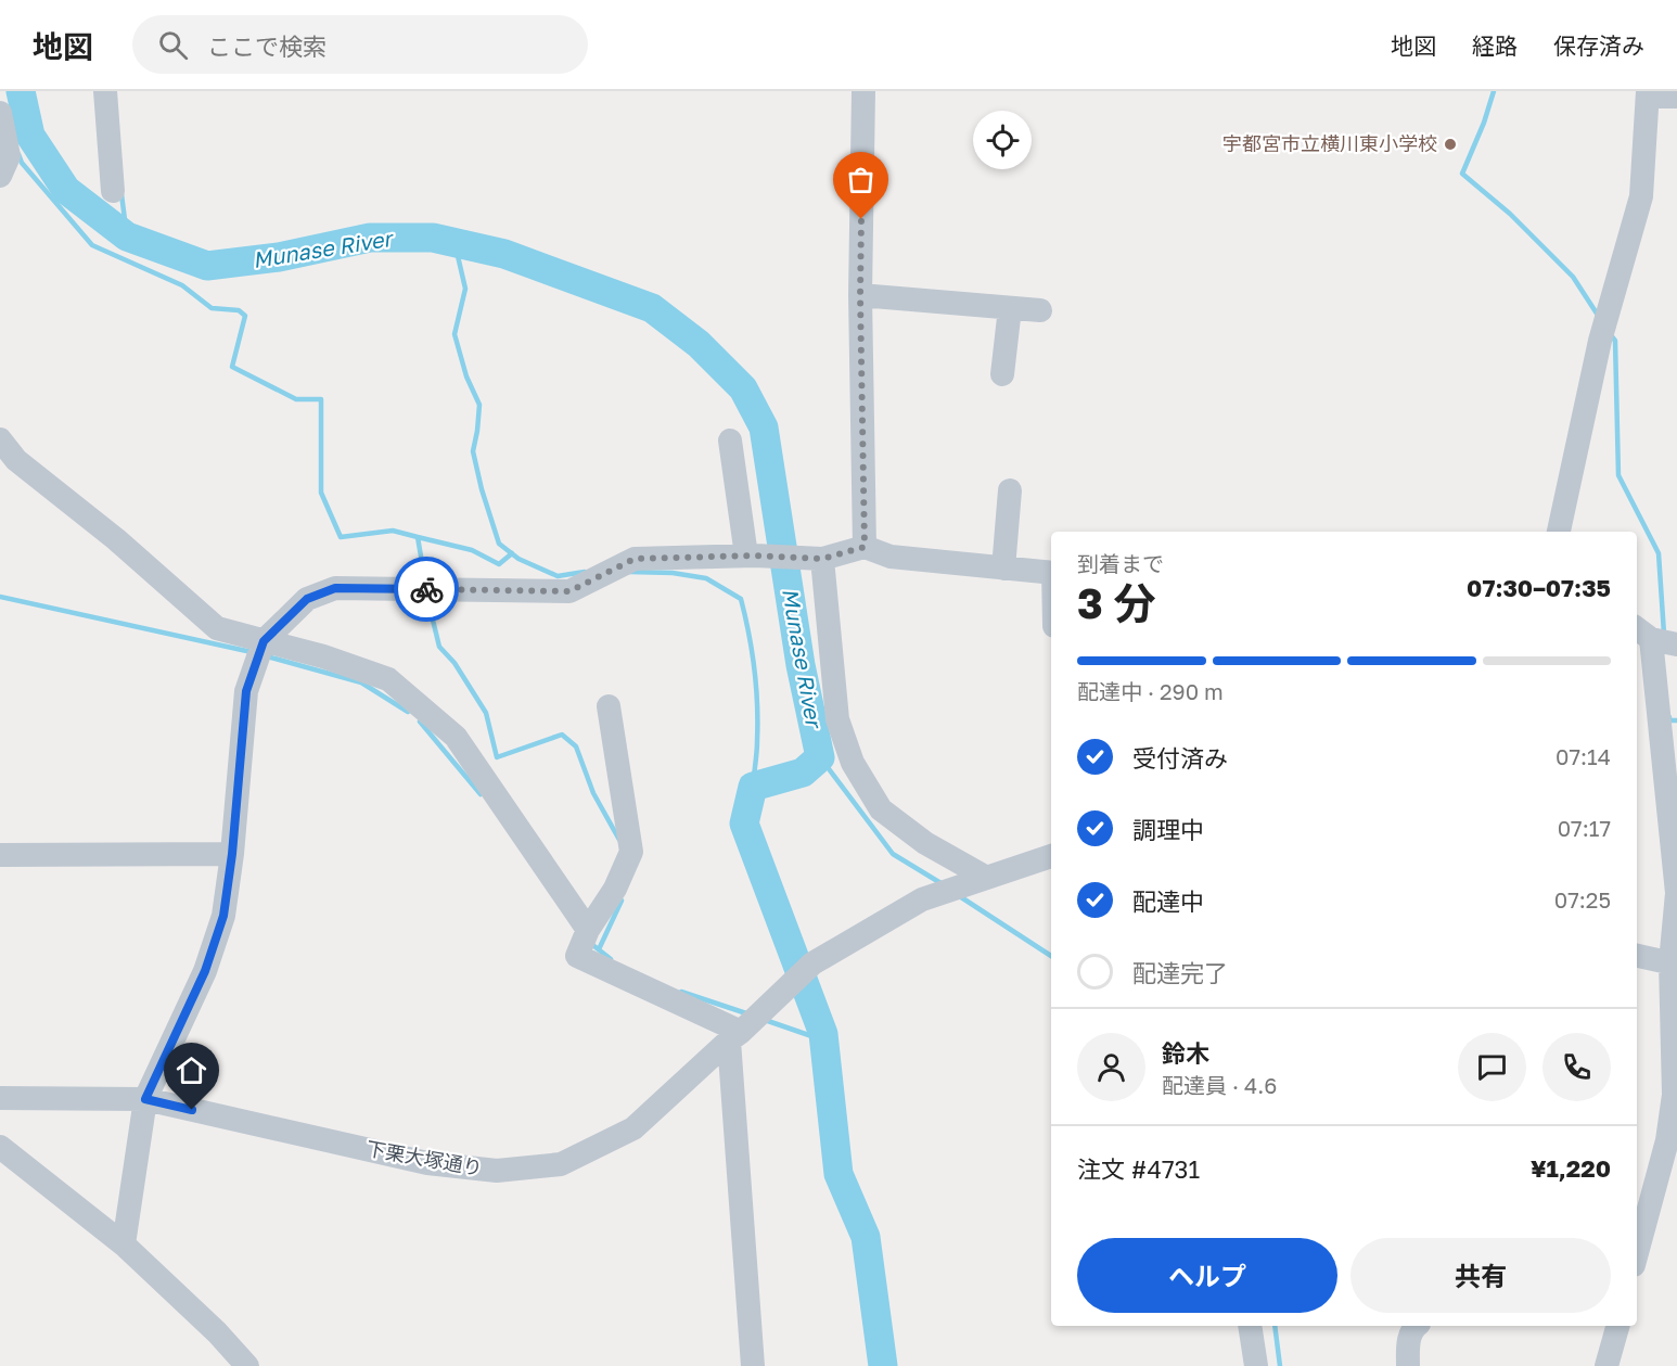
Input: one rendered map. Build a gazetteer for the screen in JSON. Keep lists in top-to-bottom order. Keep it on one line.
{"streets":{"street":["下栗大塚通り"]},"water":["Munase River"],"places":["宇都宮市立横川東小学校"],"page":{"header":"地図","search":"ここで検索","nav":["地図","経路","保存済み"],"heading":["3 分","到着まで","07:30–07:35"],"panel":["鈴木","配達員 · 4.6","注文 #4731","¥1,220"],"bar":"配達中 · 290 m","list":[["受付済み","07:14"],["調理中","07:17"],["配達中","07:25"],"配達完了"],"buttons":["ヘルプ","共有"]}}
